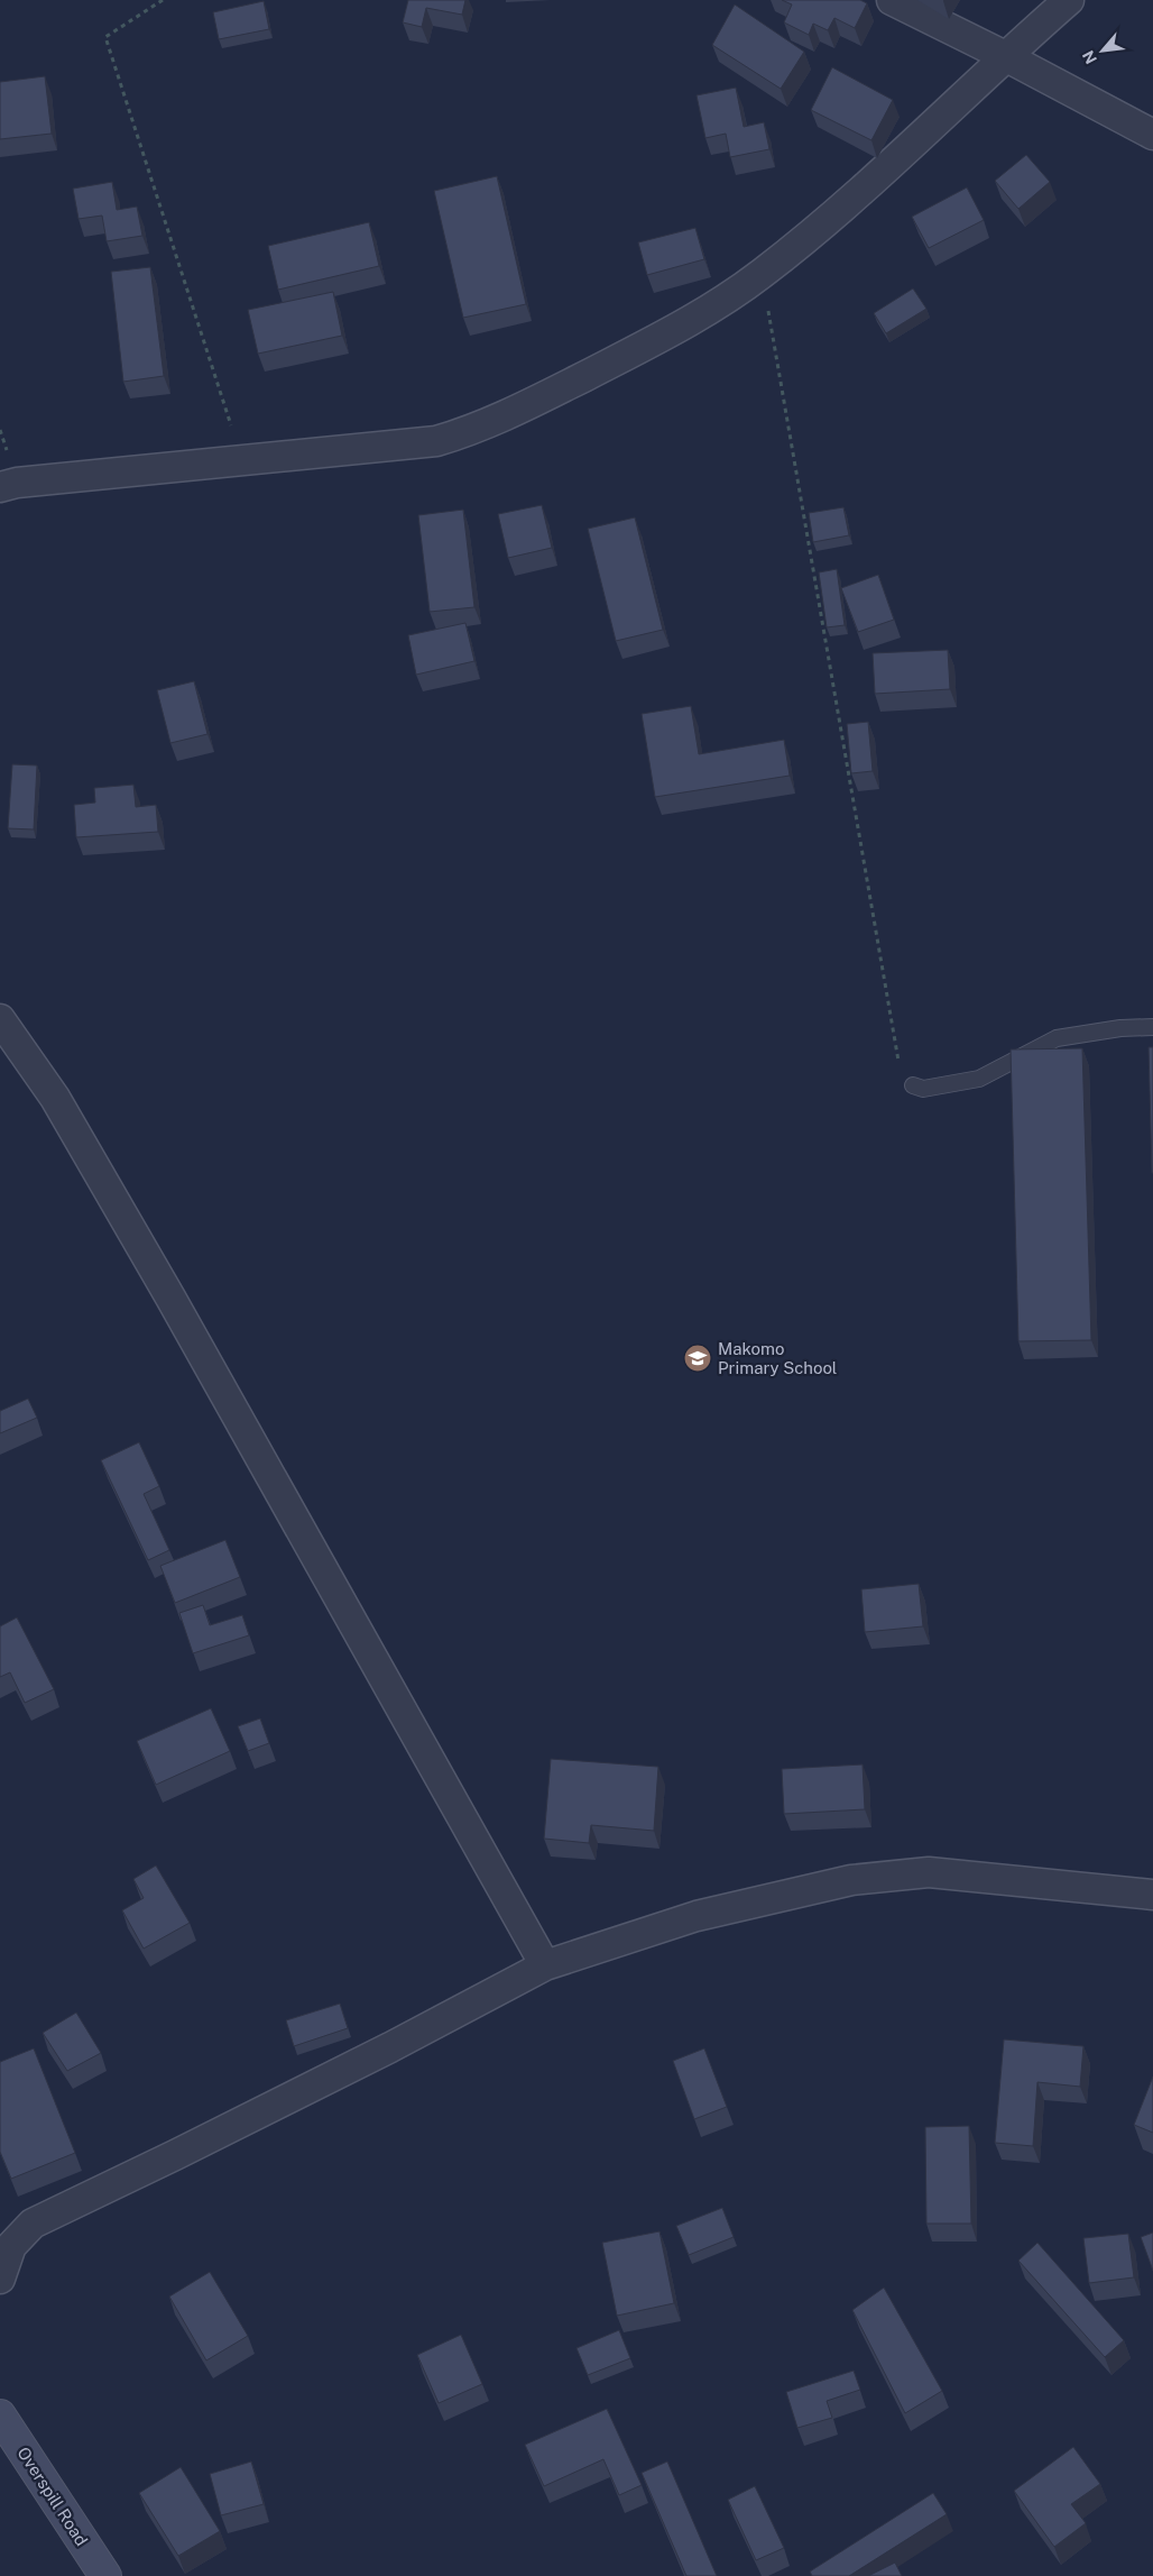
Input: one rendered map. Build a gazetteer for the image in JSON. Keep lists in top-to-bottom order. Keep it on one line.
{"streets":{"street":["Overspill Road"]},"places":{"school or university":["Makomo Primary School"]},"north":"bottom left"}
